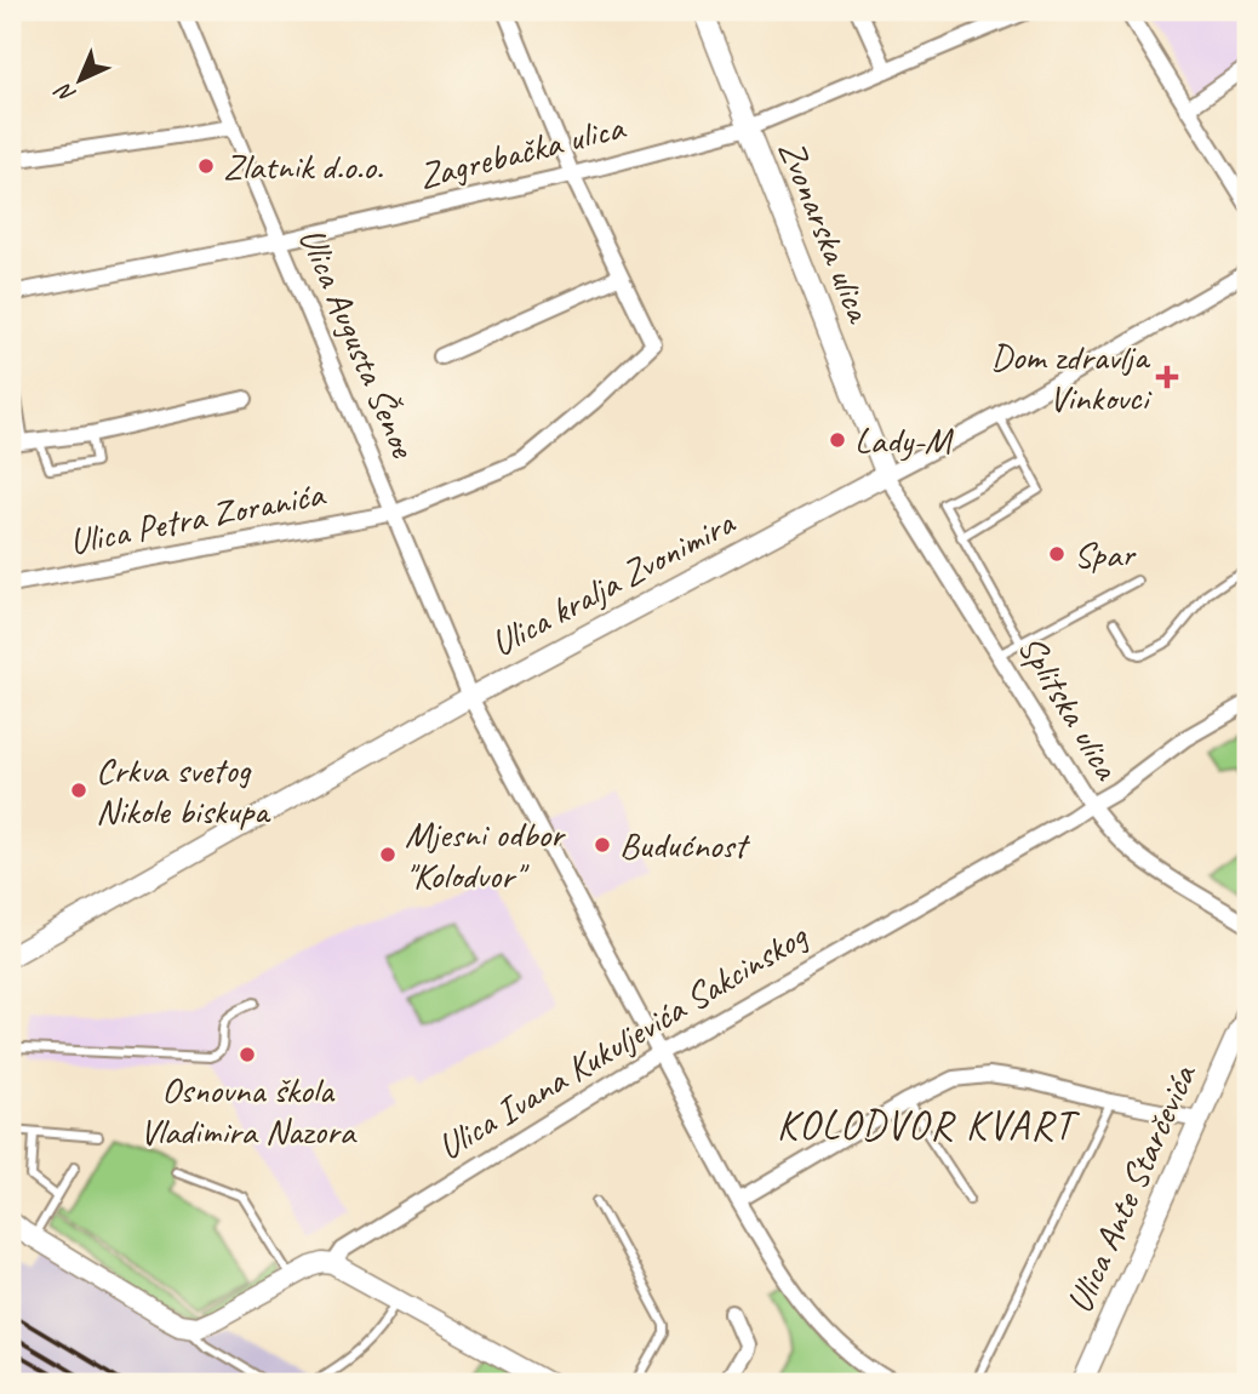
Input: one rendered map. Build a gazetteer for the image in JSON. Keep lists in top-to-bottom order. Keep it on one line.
{"streets":{"main road":["Zvonarska ulica","Ulica kralja Zvonimira","Ulica Ivana Kukuljevića Sakcinskog","Ulica Ante Starčevića"],"street":["Zagrebačka ulica","Ulica Augusta Šenoe","Ulica Petra Zoranića","Splitska ulica"]},"crossings":[["Zagrebačka ulica","Zvonarska ulica"],["Zagrebačka ulica","Ulica Augusta Šenoe"],["Zvonarska ulica","Ulica kralja Zvonimira"],["Zvonarska ulica","Splitska ulica"],["Ulica Augusta Šenoe","Ulica Petra Zoranića"],["Ulica Augusta Šenoe","Ulica kralja Zvonimira"],["Ulica Augusta Šenoe","Ulica Ivana Kukuljevića Sakcinskog"],["Ulica kralja Zvonimira","Splitska ulica"],["Splitska ulica","Ulica Ivana Kukuljevića Sakcinskog"]],"districts":["KOLODVOR KVART"],"places":{"other":["Zlatnik d.o.o.","Lady-M","Spar","Crkva svetog Nikole biskupa","Budućnost","Mjesni odbor \"Kolodvor\"","Osnovna škola Vladimira Nazora"],"health":["Dom zdravlja Vinkovci"]},"north":"bottom left"}
